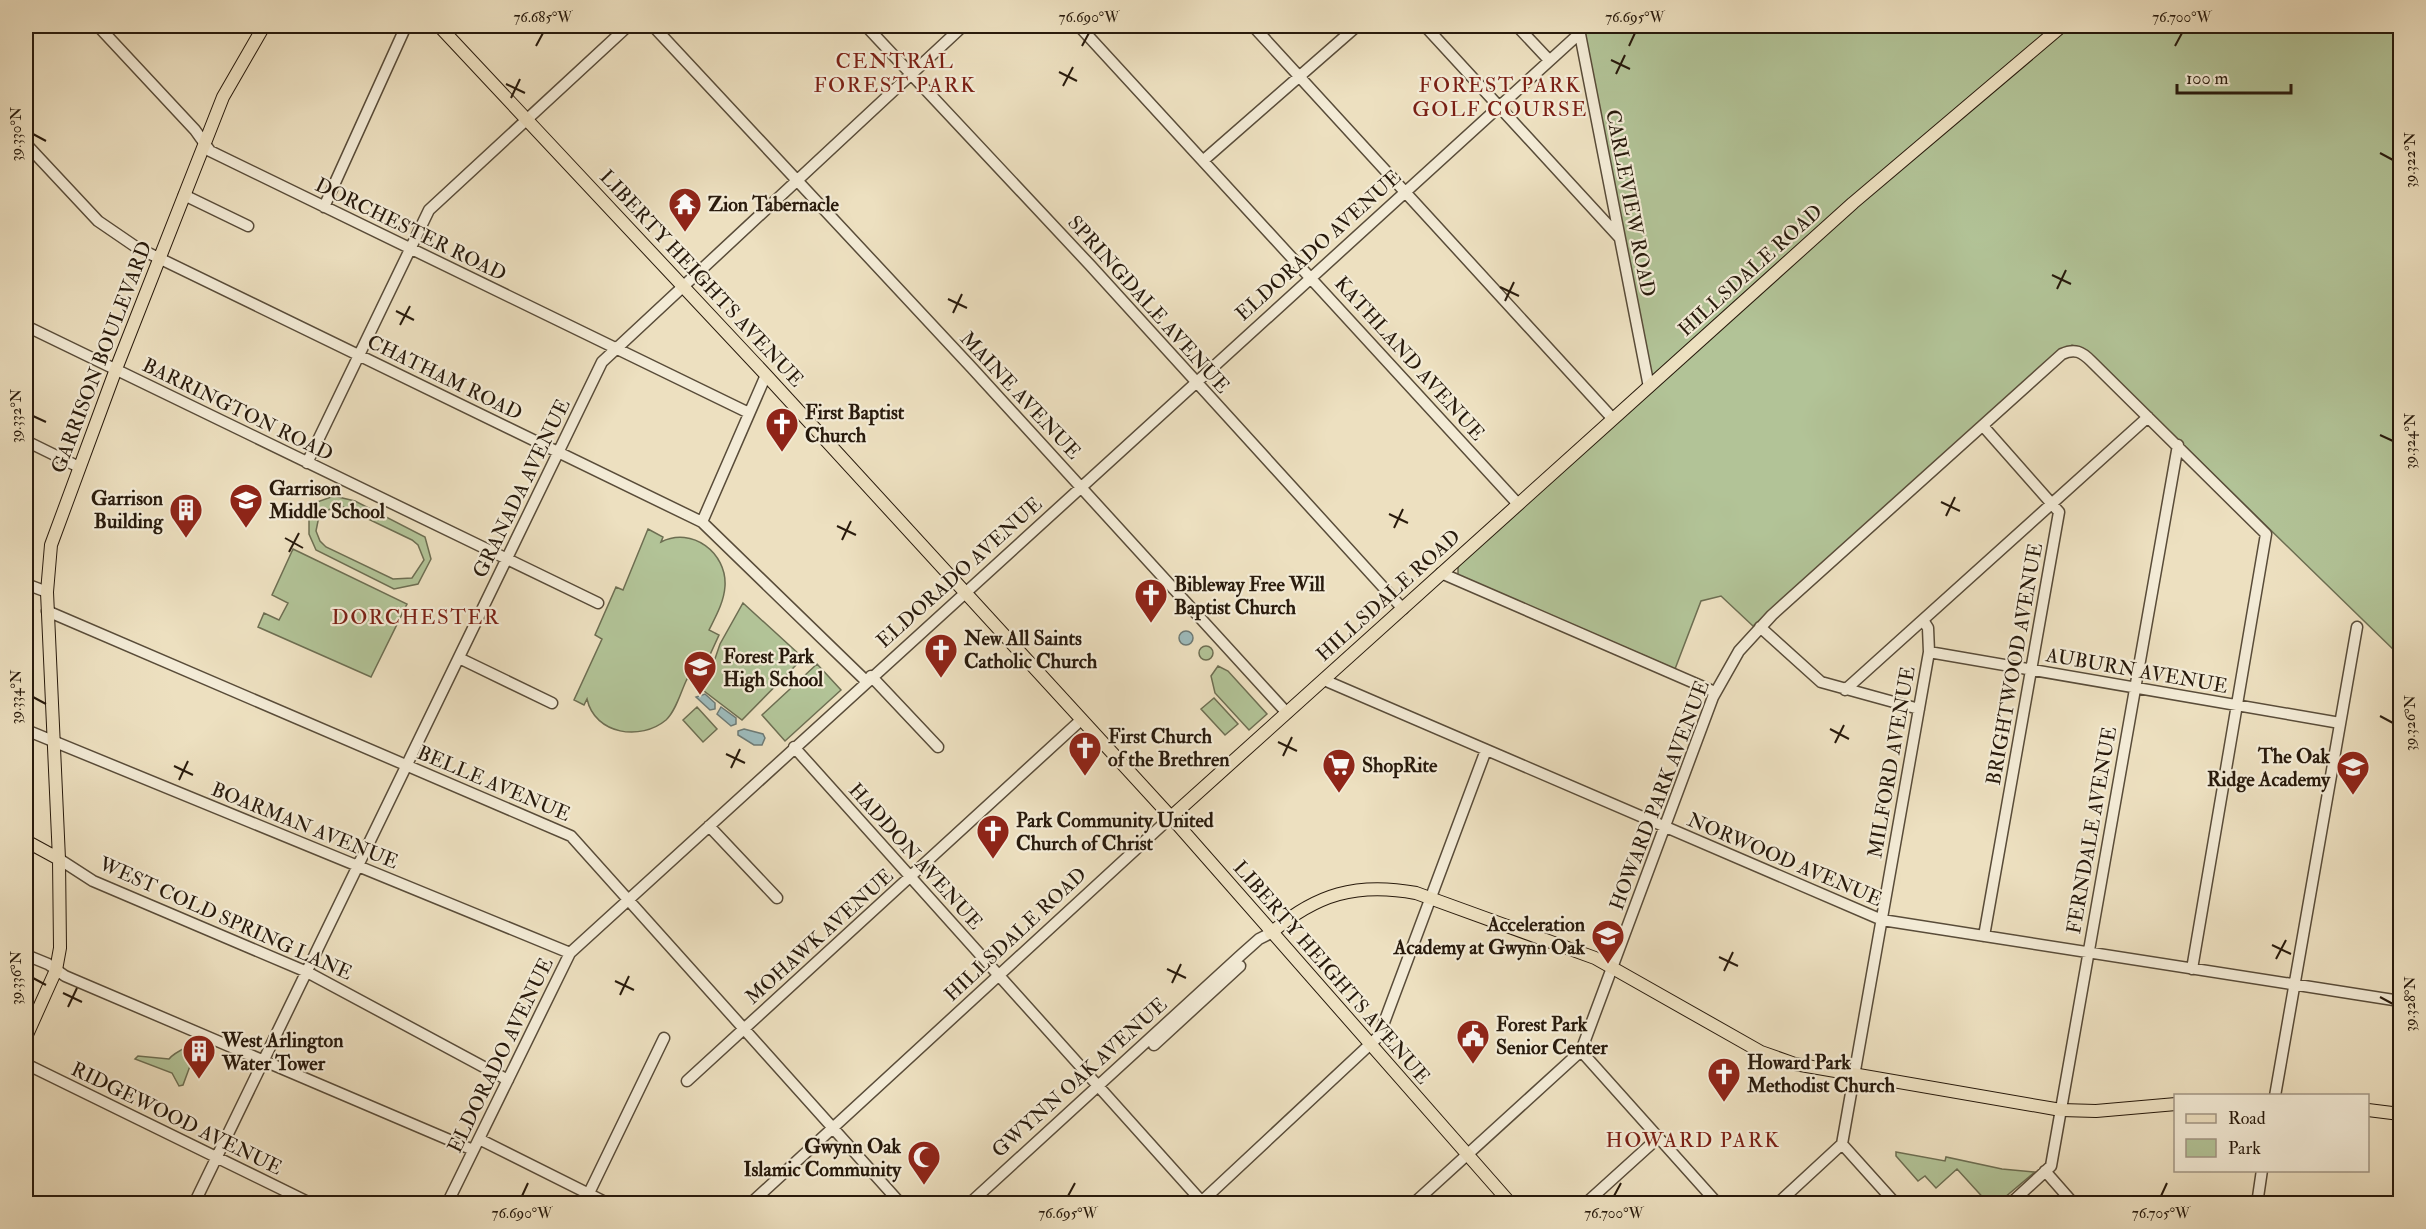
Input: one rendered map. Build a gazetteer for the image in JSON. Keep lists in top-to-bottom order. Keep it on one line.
{"streets":{"main road":["HILLSDALE ROAD","LIBERTY HEIGHTS AVENUE","GARRISON BOULEVARD","WEST COLD SPRING LANE","GWYNN OAK AVENUE"],"street":["CARLEVIEW ROAD","DORCHESTER ROAD","ELDORADO AVENUE","SPRINGDALE AVENUE","KATHLAND AVENUE","CHATHAM ROAD","MAINE AVENUE","BARRINGTON ROAD","GRANADA AVENUE","BRIGHTWOOD AVENUE","AUBURN AVENUE","MILFORD AVENUE","BELLE AVENUE","HOWARD PARK AVENUE","BOARMAN AVENUE","FERNDALE AVENUE","HADDON AVENUE","NORWOOD AVENUE","MOHAWK AVENUE","RIDGEWOOD AVENUE"]},"crossings":[["CARLEVIEW ROAD","ELDORADO AVENUE"],["CARLEVIEW ROAD","HILLSDALE ROAD"],["DORCHESTER ROAD","GARRISON BOULEVARD"],["DORCHESTER ROAD","GRANADA AVENUE"],["ELDORADO AVENUE","LIBERTY HEIGHTS AVENUE"],["ELDORADO AVENUE","SPRINGDALE AVENUE"],["ELDORADO AVENUE","KATHLAND AVENUE"],["ELDORADO AVENUE","CHATHAM ROAD"],["ELDORADO AVENUE","MAINE AVENUE"],["ELDORADO AVENUE","BELLE AVENUE"],["ELDORADO AVENUE","BOARMAN AVENUE"],["ELDORADO AVENUE","HADDON AVENUE"],["ELDORADO AVENUE","WEST COLD SPRING LANE"],["HILLSDALE ROAD","LIBERTY HEIGHTS AVENUE"],["HILLSDALE ROAD","SPRINGDALE AVENUE"],["HILLSDALE ROAD","KATHLAND AVENUE"],["HILLSDALE ROAD","MAINE AVENUE"],["HILLSDALE ROAD","BELLE AVENUE"],["HILLSDALE ROAD","HADDON AVENUE"],["HILLSDALE ROAD","NORWOOD AVENUE"],["LIBERTY HEIGHTS AVENUE","GRANADA AVENUE"],["LIBERTY HEIGHTS AVENUE","HOWARD PARK AVENUE"],["LIBERTY HEIGHTS AVENUE","MOHAWK AVENUE"],["LIBERTY HEIGHTS AVENUE","GWYNN OAK AVENUE"],["SPRINGDALE AVENUE","GRANADA AVENUE"],["GARRISON BOULEVARD","CHATHAM ROAD"],["GARRISON BOULEVARD","BARRINGTON ROAD"],["GARRISON BOULEVARD","BELLE AVENUE"],["GARRISON BOULEVARD","BOARMAN AVENUE"],["GARRISON BOULEVARD","WEST COLD SPRING LANE"],["CHATHAM ROAD","GRANADA AVENUE"],["MAINE AVENUE","GRANADA AVENUE"],["BARRINGTON ROAD","GRANADA AVENUE"],["GRANADA AVENUE","BELLE AVENUE"],["GRANADA AVENUE","BOARMAN AVENUE"],["GRANADA AVENUE","WEST COLD SPRING LANE"],["GRANADA AVENUE","RIDGEWOOD AVENUE"],["BRIGHTWOOD AVENUE","AUBURN AVENUE"],["BRIGHTWOOD AVENUE","MILFORD AVENUE"],["BRIGHTWOOD AVENUE","NORWOOD AVENUE"],["AUBURN AVENUE","MILFORD AVENUE"],["AUBURN AVENUE","FERNDALE AVENUE"],["MILFORD AVENUE","HOWARD PARK AVENUE"],["MILFORD AVENUE","NORWOOD AVENUE"],["MILFORD AVENUE","GWYNN OAK AVENUE"],["BELLE AVENUE","MOHAWK AVENUE"],["HOWARD PARK AVENUE","NORWOOD AVENUE"],["HOWARD PARK AVENUE","GWYNN OAK AVENUE"],["FERNDALE AVENUE","NORWOOD AVENUE"],["FERNDALE AVENUE","GWYNN OAK AVENUE"],["HADDON AVENUE","MOHAWK AVENUE"],["HADDON AVENUE","GWYNN OAK AVENUE"]],"districts":["CENTRAL FOREST PARK","FOREST PARK GOLF COURSE","DORCHESTER","HOWARD PARK"],"places":{"temple":["Zion Tabernacle"],"church":["First Baptist Church","Bibleway Free Will Baptist Church","New All Saints Catholic Church","First Church of the Brethren","Park Community United Church of Christ","Howard Park Methodist Church"],"school or university":["Garrison Middle School","Forest Park High School","The Oak Ridge Academy","Acceleration Academy at Gwynn Oak"],"building":["Garrison Building","West Arlington Water Tower"],"supermarket":["ShopRite"],"public building":["Forest Park Senior Center"],"mosque":["Gwynn Oak Islamic Community"]},"legend":["Road","Park"],"scale_bar":"100 m","coordinates":["76.685°W","76.690°W","76.695°W","76.700°W","39.330°N","39.322°N","39.332°N","39.324°N","39.334°N","39.326°N","39.336°N","39.328°N","76.705°W"]}
